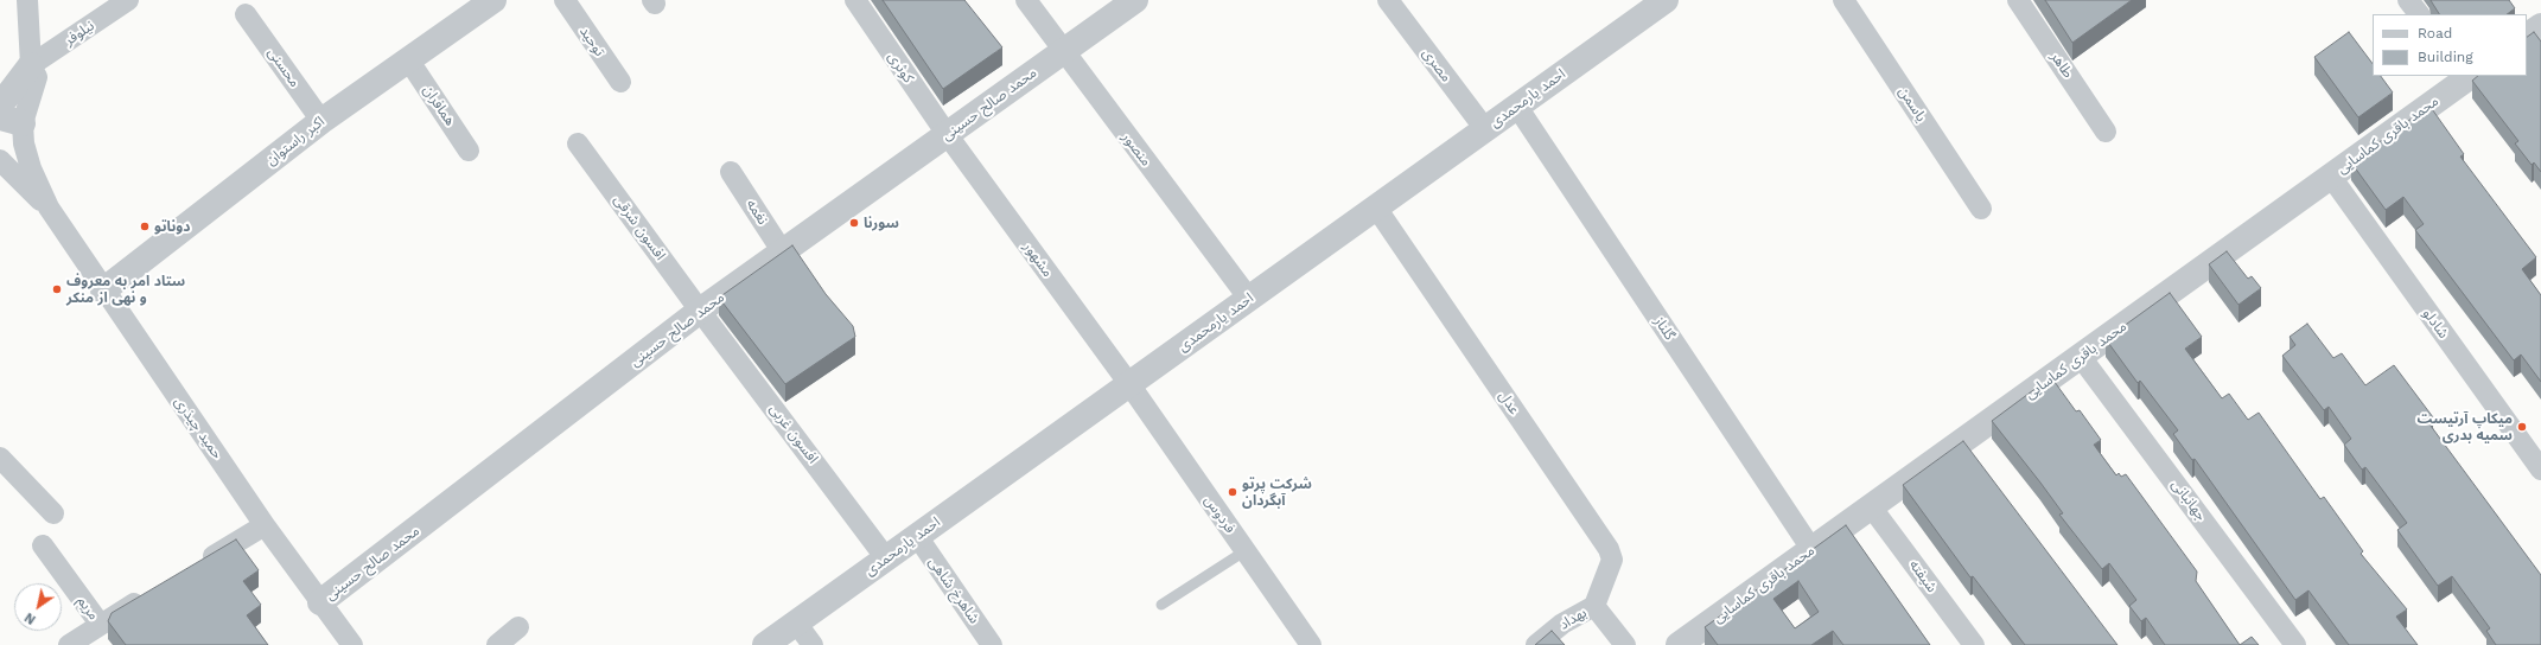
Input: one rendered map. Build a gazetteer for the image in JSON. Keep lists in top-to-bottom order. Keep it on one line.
{"streets":{"street":["نیلوفر","توحید","مصری","طاهر","محسنی","کوثری","احمد یارمحمدی","محمد صالح حسینی","یاسمن","همافران","محمد باقری کماسایی","اکبر راستوان","منصور","نغمه","افسون شرقی","مشهور","شادلو","گلناز","عدل","حمید چیذری","افسون غربی","جهانبانی","فردوس","شیفته","شاهرخ شاهی","مریم","بهداد"]},"crossings":[["نیلوفر","حمید چیذری"],["مصری","احمد یارمحمدی"],["محسنی","اکبر راستوان"],["کوثری","محمد صالح حسینی"],["کوثری","مشهور"],["احمد یارمحمدی","منصور"],["احمد یارمحمدی","مشهور"],["احمد یارمحمدی","گلناز"],["احمد یارمحمدی","عدل"],["احمد یارمحمدی","افسون غربی"],["احمد یارمحمدی","فردوس"],["احمد یارمحمدی","شاهرخ شاهی"],["محمد صالح حسینی","منصور"],["محمد صالح حسینی","نغمه"],["محمد صالح حسینی","افسون شرقی"],["محمد صالح حسینی","مشهور"],["محمد صالح حسینی","حمید چیذری"],["محمد صالح حسینی","افسون غربی"],["همافران","اکبر راستوان"],["محمد باقری کماسایی","شادلو"],["محمد باقری کماسایی","گلناز"],["محمد باقری کماسایی","جهانبانی"],["محمد باقری کماسایی","شیفته"],["اکبر راستوان","حمید چیذری"],["افسون شرقی","افسون غربی"],["مشهور","فردوس"],["عدل","بهداد"]],"places":["سورنا","دوناتو","ستاد امر به معروف و نهی از منکر","میکاپ آرتیست سمیه بدری","شرکت پرتو آبگردان"],"legend":["Road","Building"],"north":"bottom left"}
